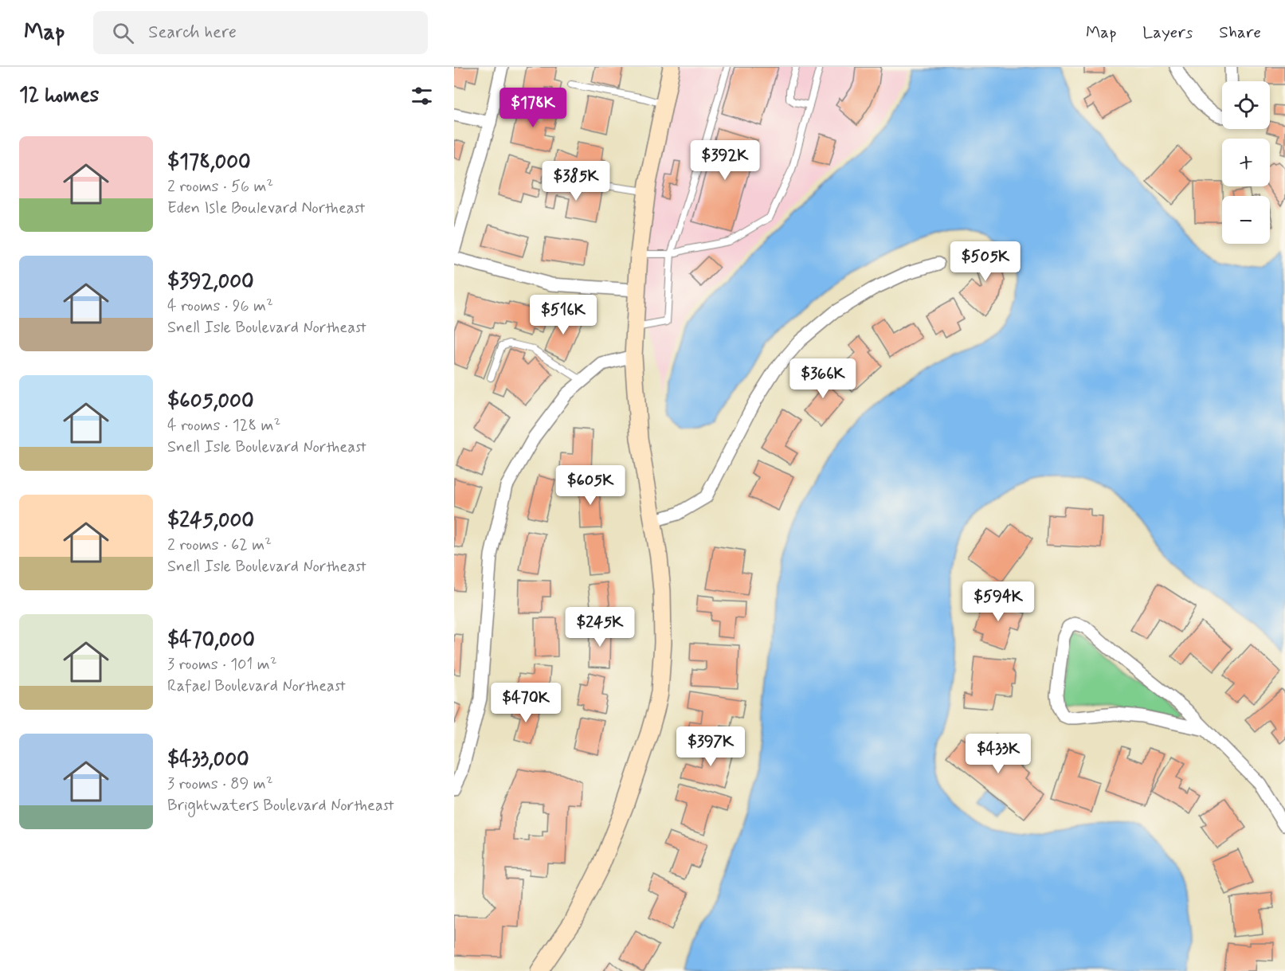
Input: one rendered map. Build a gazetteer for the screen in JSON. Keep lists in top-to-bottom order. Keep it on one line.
{"page":{"header":"Map","search":"Search here","nav":["Map","Layers","Share"],"heading":"12 homes","map_buttons":["+","−"],"price":["$178K","$392K","$385K","$505K","$516K","$366K","$605K","$594K","$245K","$470K","$397K","$433K"],"list":[{"name":"$178,000","note":"2 rooms · 56 m² · Eden Isle Boulevard Northeast"},{"name":"$392,000","note":"4 rooms · 96 m² · Snell Isle Boulevard Northeast"},{"name":"$605,000","note":"4 rooms · 128 m² · Snell Isle Boulevard Northeast"},{"name":"$245,000","note":"2 rooms · 62 m² · Snell Isle Boulevard Northeast"},{"name":"$470,000","note":"3 rooms · 101 m² · Rafael Boulevard Northeast"},{"name":"$433,000","note":"3 rooms · 89 m² · Brightwaters Boulevard Northeast"}]}}
